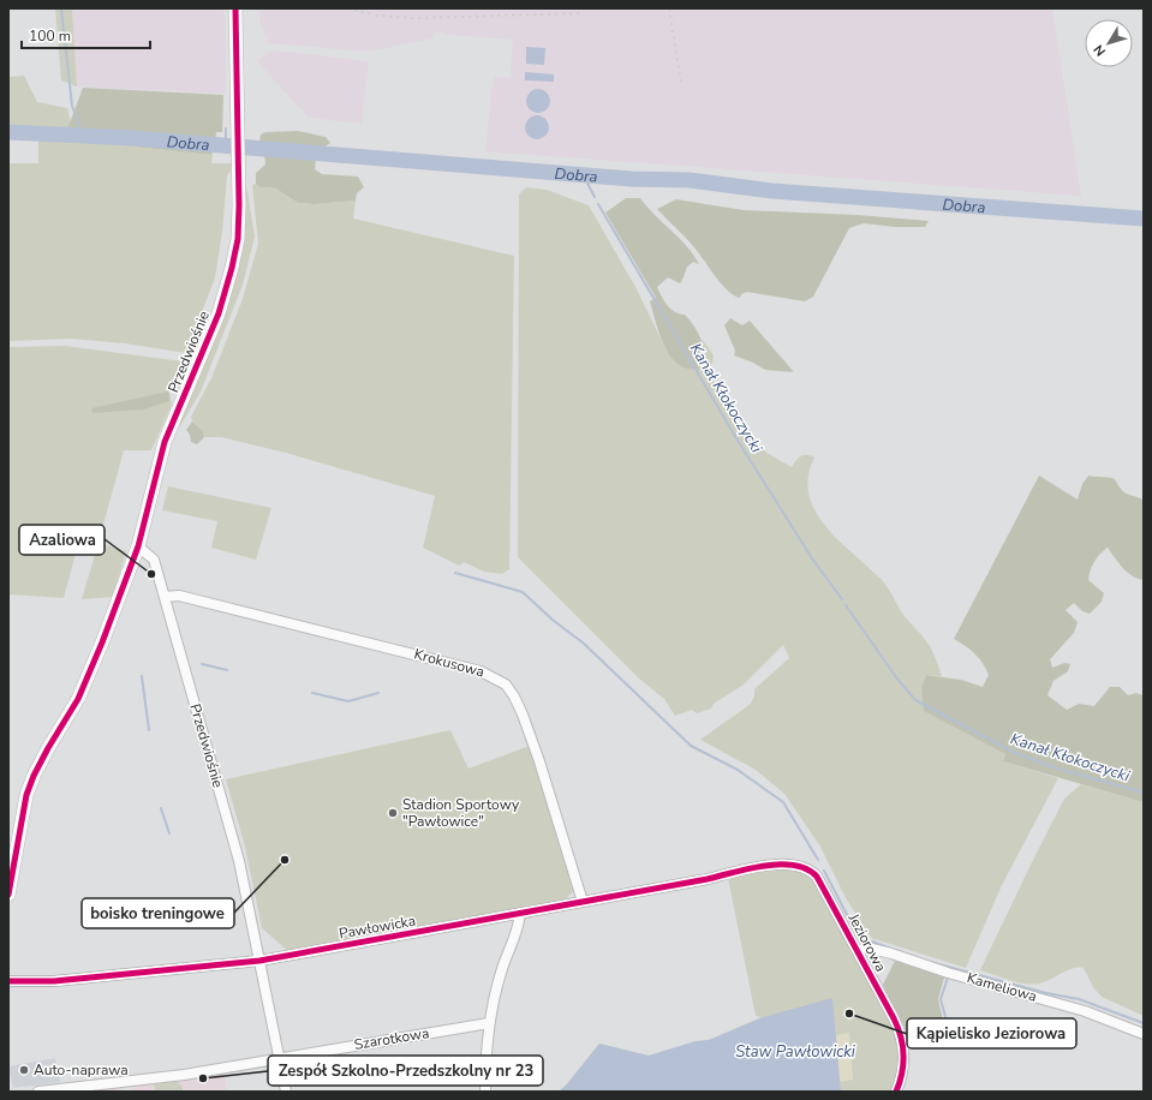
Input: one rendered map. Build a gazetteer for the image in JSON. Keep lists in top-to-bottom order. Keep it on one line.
{"streets":{"street":["Przedwiośnie","Krokusowa","Pawłowicka","Jeziorowa","Kameliowa","Szarotkowa"]},"crossings":[["Przedwiośnie","Krokusowa"],["Przedwiośnie","Pawłowicka"],["Przedwiośnie","Szarotkowa"],["Krokusowa","Pawłowicka"],["Pawłowicka","Jeziorowa"],["Jeziorowa","Kameliowa"]],"water":["Dobra","Kanał Kłokoczycki","Staw Pawłowicki"],"places":["Azaliowa","Stadion Sportowy \"Pawłowice\"","boisko treningowe","Kąpielisko Jeziorowa","Auto-naprawa","Zespół Szkolno-Przedszkolny nr 23"],"scale_bar":"100 m","north":"bottom left"}
